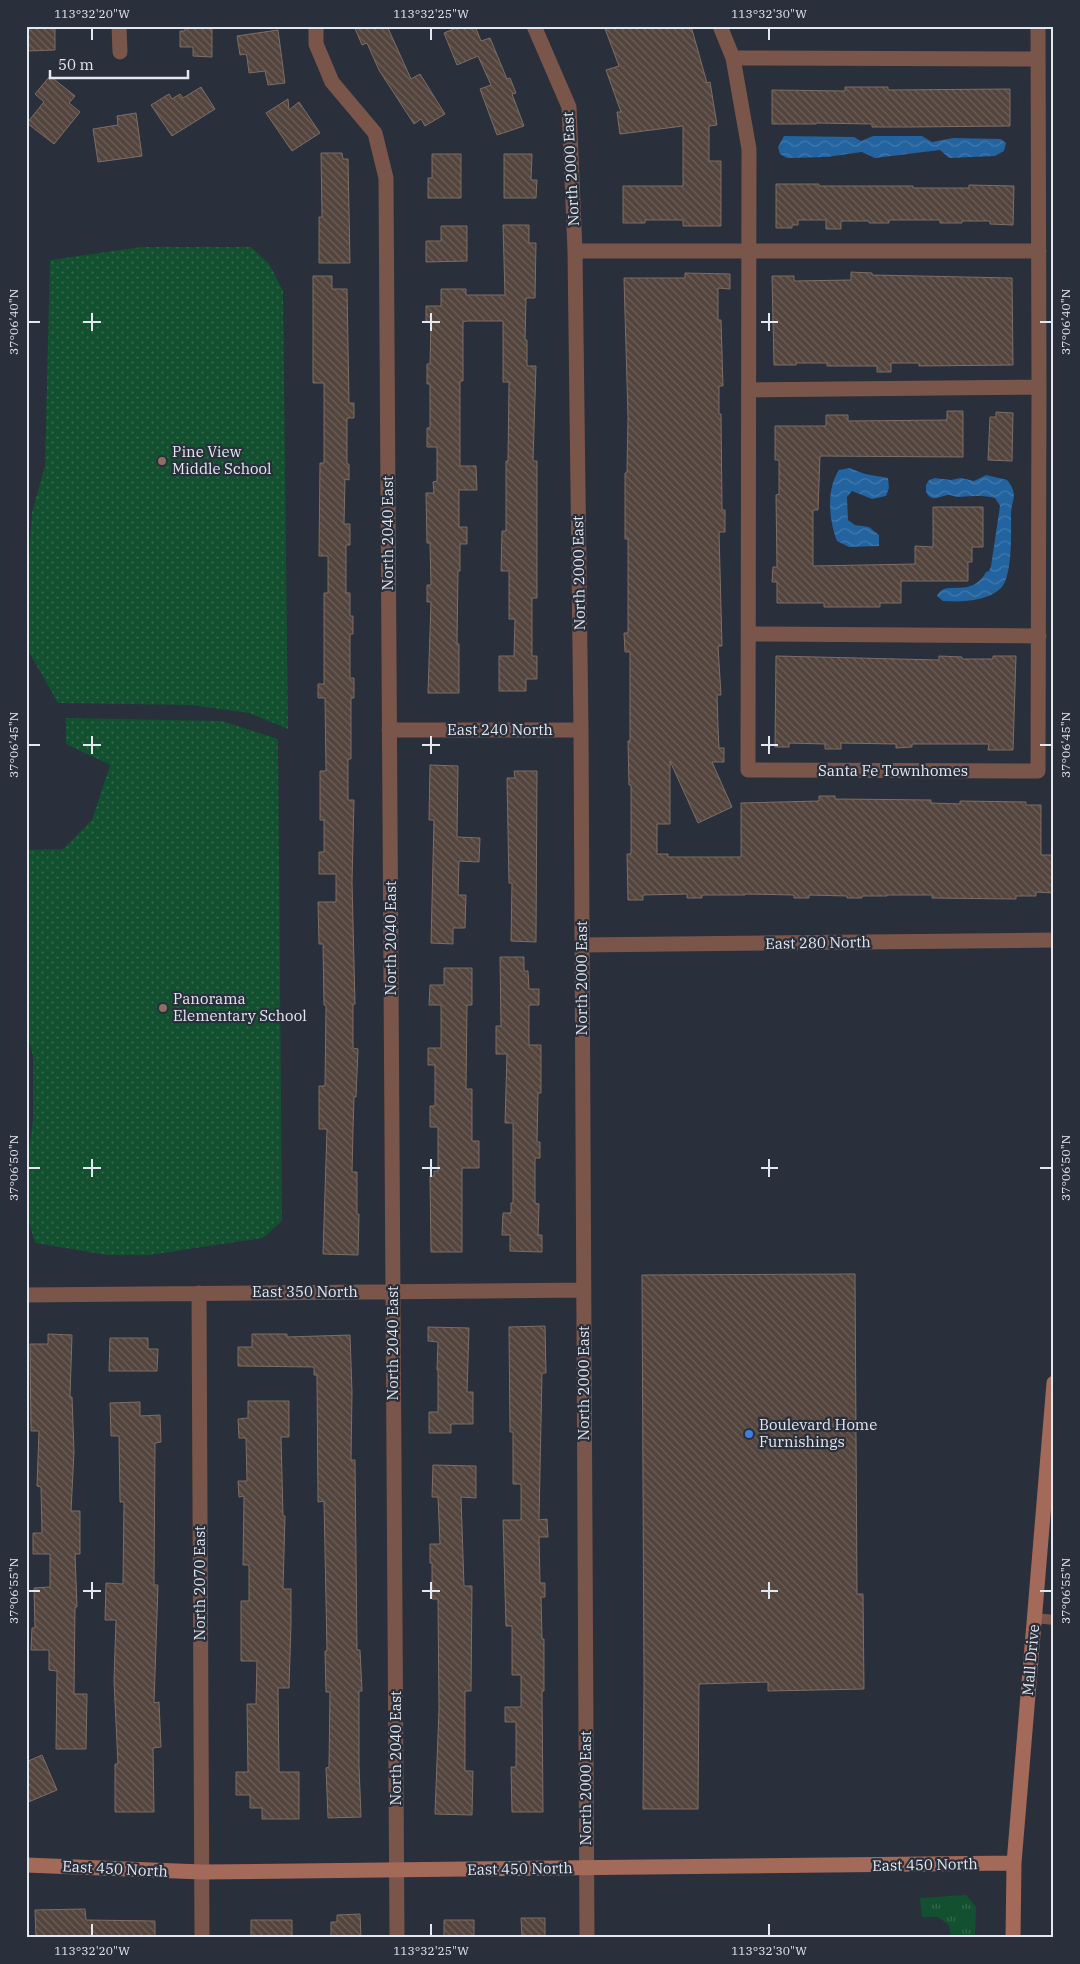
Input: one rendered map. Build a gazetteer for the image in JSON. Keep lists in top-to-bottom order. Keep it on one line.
{"streets":{"street":["North 2000 East","North 2040 East","East 240 North","Santa Fe Townhomes","East 280 North","East 350 North","North 2070 East","Mall Drive","East 450 North"]},"crossings":[["North 2000 East","East 240 North"],["North 2000 East","East 280 North"],["North 2000 East","East 350 North"],["North 2000 East","East 450 North"],["North 2040 East","East 240 North"],["North 2040 East","East 350 North"],["North 2040 East","East 450 North"],["East 350 North","North 2070 East"],["North 2070 East","East 450 North"],["Mall Drive","East 450 North"]],"places":["Pine View Middle School","Panorama Elementary School","Boulevard Home Furnishings"],"scale_bar":"50 m","coordinates":["113°32'20\"W","113°32'25\"W","113°32'30\"W","37°06'40\"N","37°06'45\"N","37°06'50\"N","37°06'55\"N"]}
